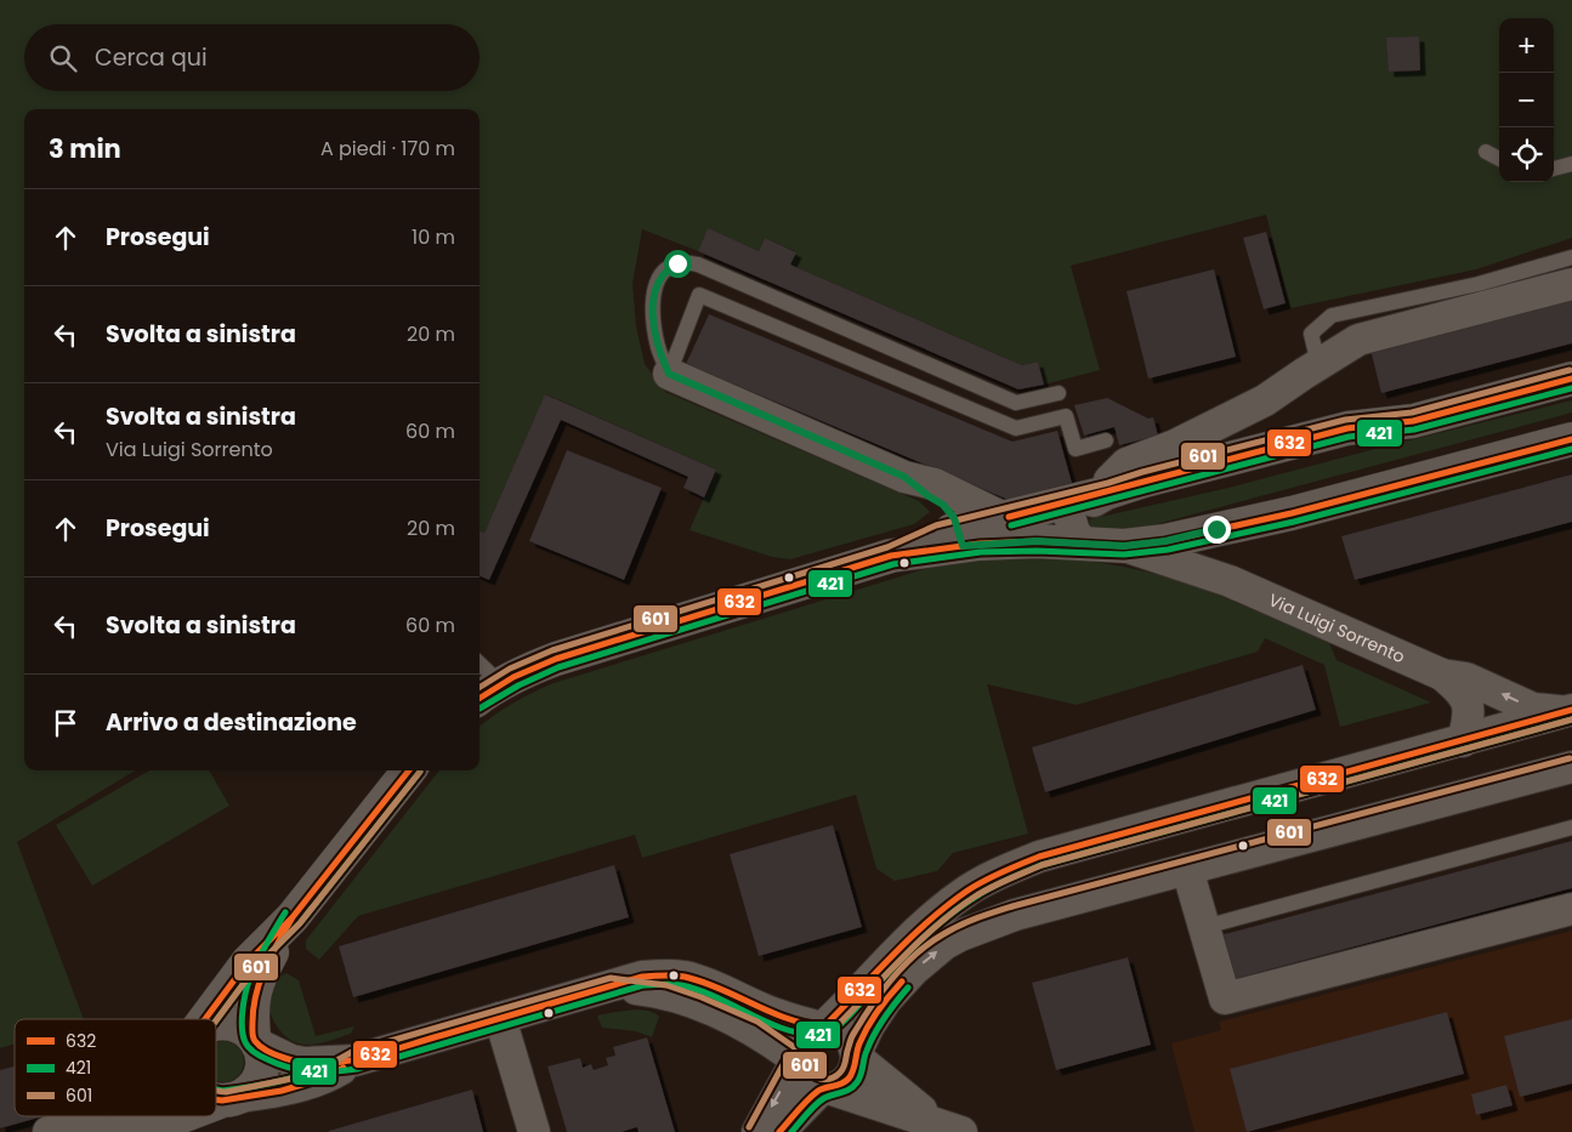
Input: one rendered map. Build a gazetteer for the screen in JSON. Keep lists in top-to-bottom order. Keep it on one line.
{"streets":{"street":["Via Luigi Sorrento"]},"lines":["transit line 601","transit line 632","transit line 421"],"legend":["632","421","601"],"page":{"map_buttons":["+","−"],"search":"Cerca qui","heading":["3 min","A piedi · 170 m"],"list":[["Prosegui","10 m"],["Svolta a sinistra","20 m"],["Svolta a sinistra","Via Luigi Sorrento","60 m"],["Prosegui","20 m"],["Svolta a sinistra","60 m"],"Arrivo a destinazione"]}}
